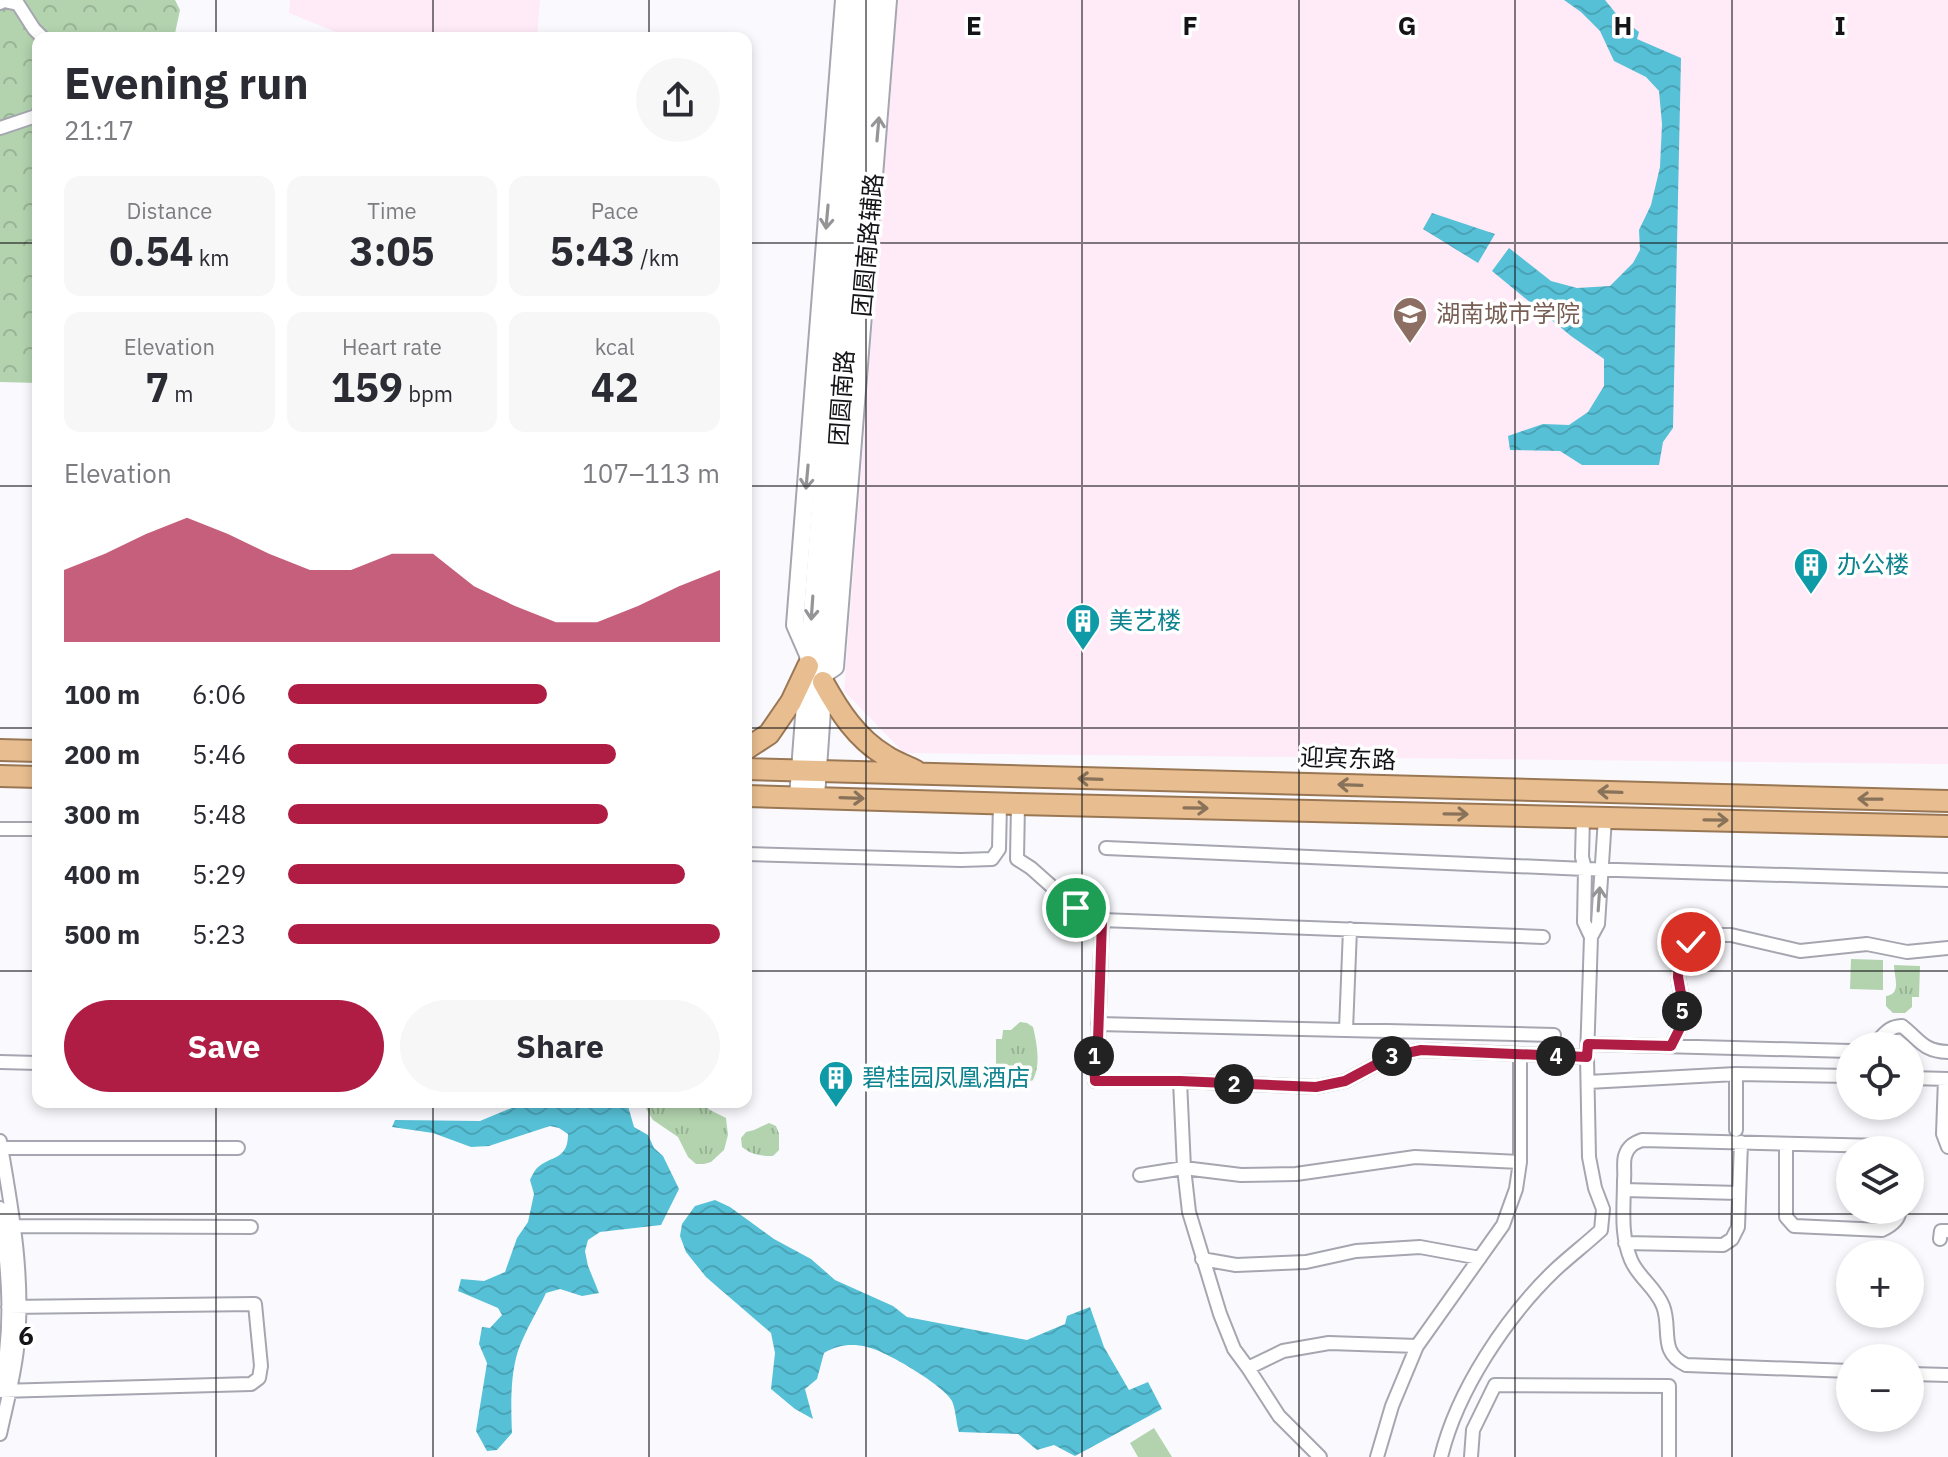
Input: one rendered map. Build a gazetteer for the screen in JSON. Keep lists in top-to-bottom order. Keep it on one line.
{"streets":{"highway":["迎宾东路"],"main road":["团圆南路"],"street":["团圆南路辅路"]},"crossings":[["团圆南路辅路","团圆南路"],["团圆南路","迎宾东路"]],"places":{"school or university":["湖南城市学院"],"building":["办公楼","美艺楼","碧桂园凤凰酒店"]},"page":{"heading":["Evening run","21:17"],"stats":[["Distance","0.54 km"],["Time","3:05"],["Pace","5:43 /km"],["Elevation","7 m"],["Heart rate","159 bpm"],["kcal","42"]],"chart":["Elevation","107–113 m"],"list":[{"name":"100 m","note":"6:06"},{"name":"200 m","note":"5:46"},{"name":"300 m","note":"5:48"},{"name":"400 m","note":"5:29"},{"name":"500 m","note":"5:23"}],"buttons":["Save","Share"],"pins":["5","1","3","4","2"],"map_buttons":["+","−"]},"grid":{"columns":["E","F","G","H","I"],"rows":["6"]}}
